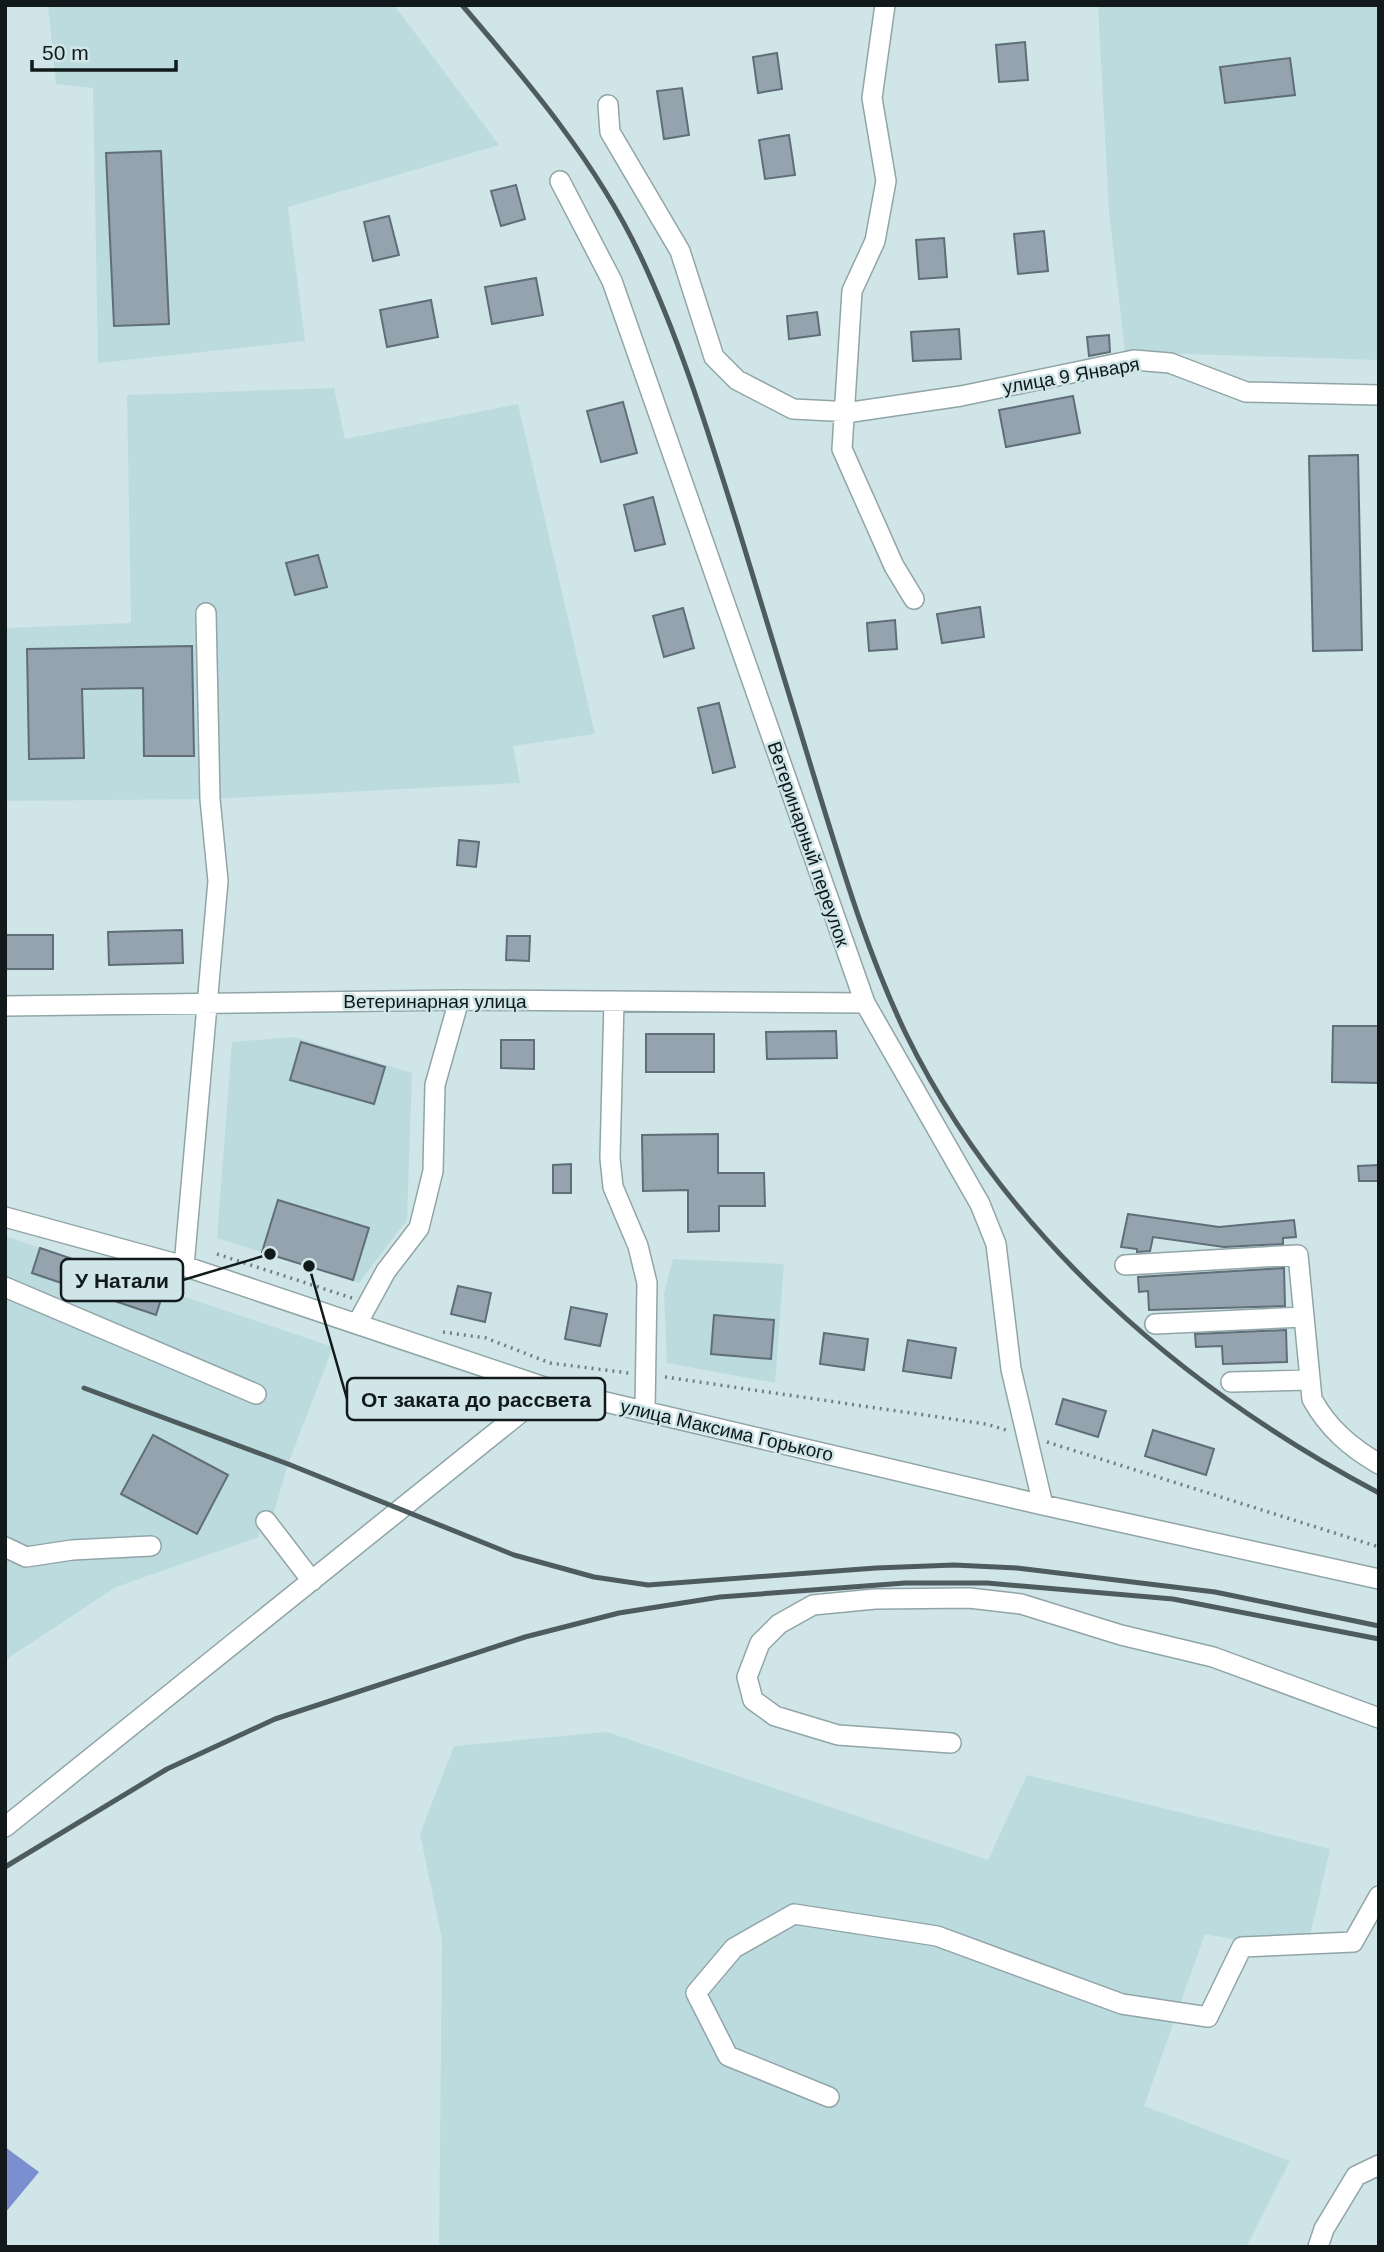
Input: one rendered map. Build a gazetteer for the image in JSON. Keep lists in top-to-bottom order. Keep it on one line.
{"streets":{"street":["улица 9 Января","Ветеринарный переулок","Ветеринарная улица","улица Максима Горького"]},"crossings":[["Ветеринарный переулок","Ветеринарная улица"],["Ветеринарный переулок","улица Максима Горького"]],"places":["У Натали","От заката до рассвета"],"scale_bar":"50 m"}
